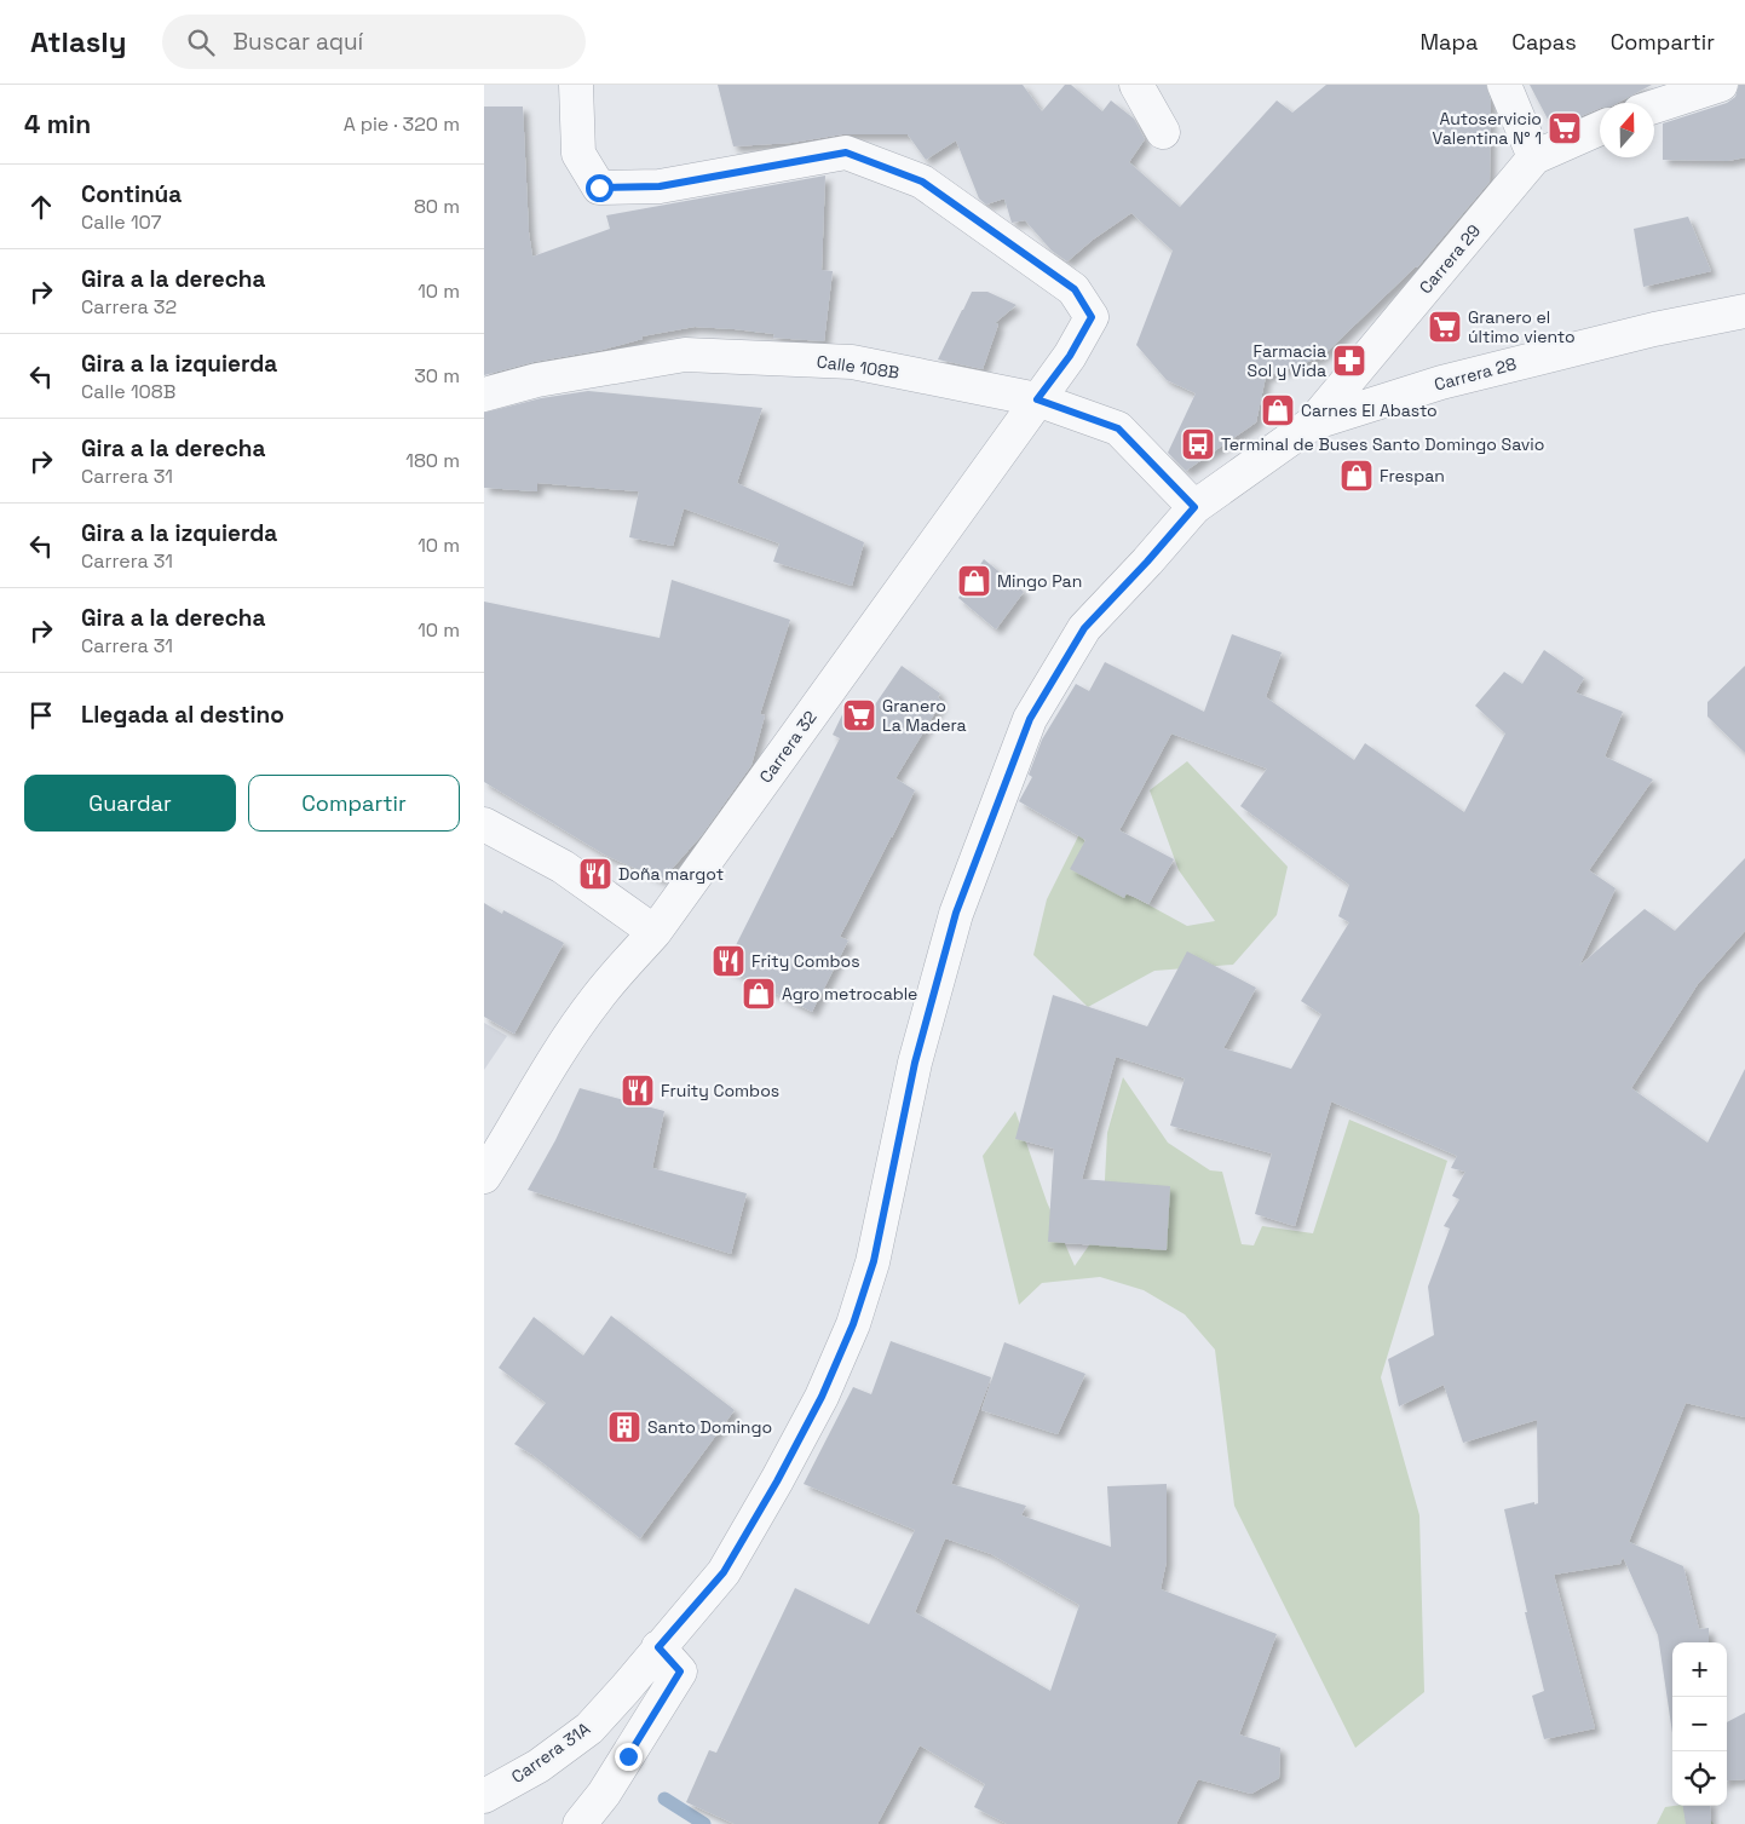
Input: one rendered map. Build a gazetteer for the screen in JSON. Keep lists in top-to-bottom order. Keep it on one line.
{"streets":{"street":["Carrera 29","Calle 108B","Carrera 28","Carrera 32","Carrera 31A"]},"crossings":[["Carrera 29","Carrera 28"],["Calle 108B","Carrera 28"],["Calle 108B","Carrera 32"],["Carrera 28","Carrera 31A"]],"places":{"supermarket":["Autoservicio Valentina N° 1","Granero el último viento","Granero La Madera"],"pharmacy":["Farmacia Sol y Vida"],"shop":["Carnes El Abasto","Frespan","Mingo Pan","Agro metrocable"],"bus stop":["Terminal de Buses Santo Domingo Savio"],"restaurant":["Doña margot","Frity Combos","Fruity Combos"],"building":["Santo Domingo"]},"north":"top","page":{"header":"Atlasly","search":"Buscar aquí","nav":["Mapa","Capas","Compartir"],"heading":["4 min","A pie · 320 m"],"list":[["Continúa","Calle 107","80 m"],["Gira a la derecha","Carrera 32","10 m"],["Gira a la izquierda","Calle 108B","30 m"],["Gira a la derecha","Carrera 31","180 m"],["Gira a la izquierda","Carrera 31","10 m"],["Gira a la derecha","Carrera 31","10 m"],"Llegada al destino"],"buttons":["Guardar","Compartir"],"map_buttons":["+","−"]}}
